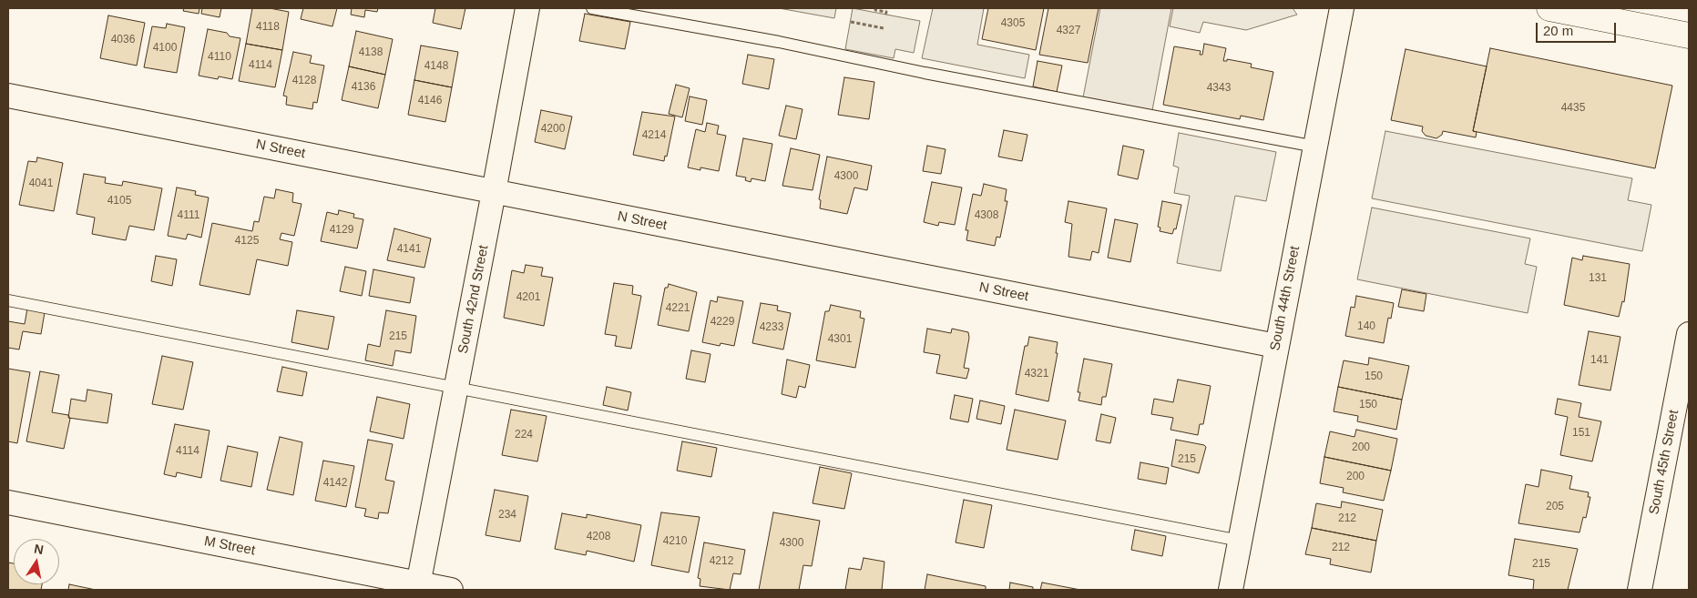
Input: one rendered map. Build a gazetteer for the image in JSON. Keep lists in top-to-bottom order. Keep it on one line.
{"streets":{"street":["N Street","South 44th Street","South 42nd Street","South 45th Street","M Street"]},"crossings":[["N Street","South 44th Street"],["N Street","South 42nd Street"],["South 42nd Street","M Street"]],"house_numbers":["4305","4118","4327","4036","4100","4138","4110","4114","4148","4128","4136","4343","4146","4435","4200","4214","4300","4041","4105","4111","4308","4129","4125","4141","131","4201","4221","4229","140","4233","215","4301","141","4321","150","150","151","224","200","4114","215","200","4142","205","234","212","4208","4210","4300","212","4212","215"],"scale_bar":"20 m","north":"top"}
